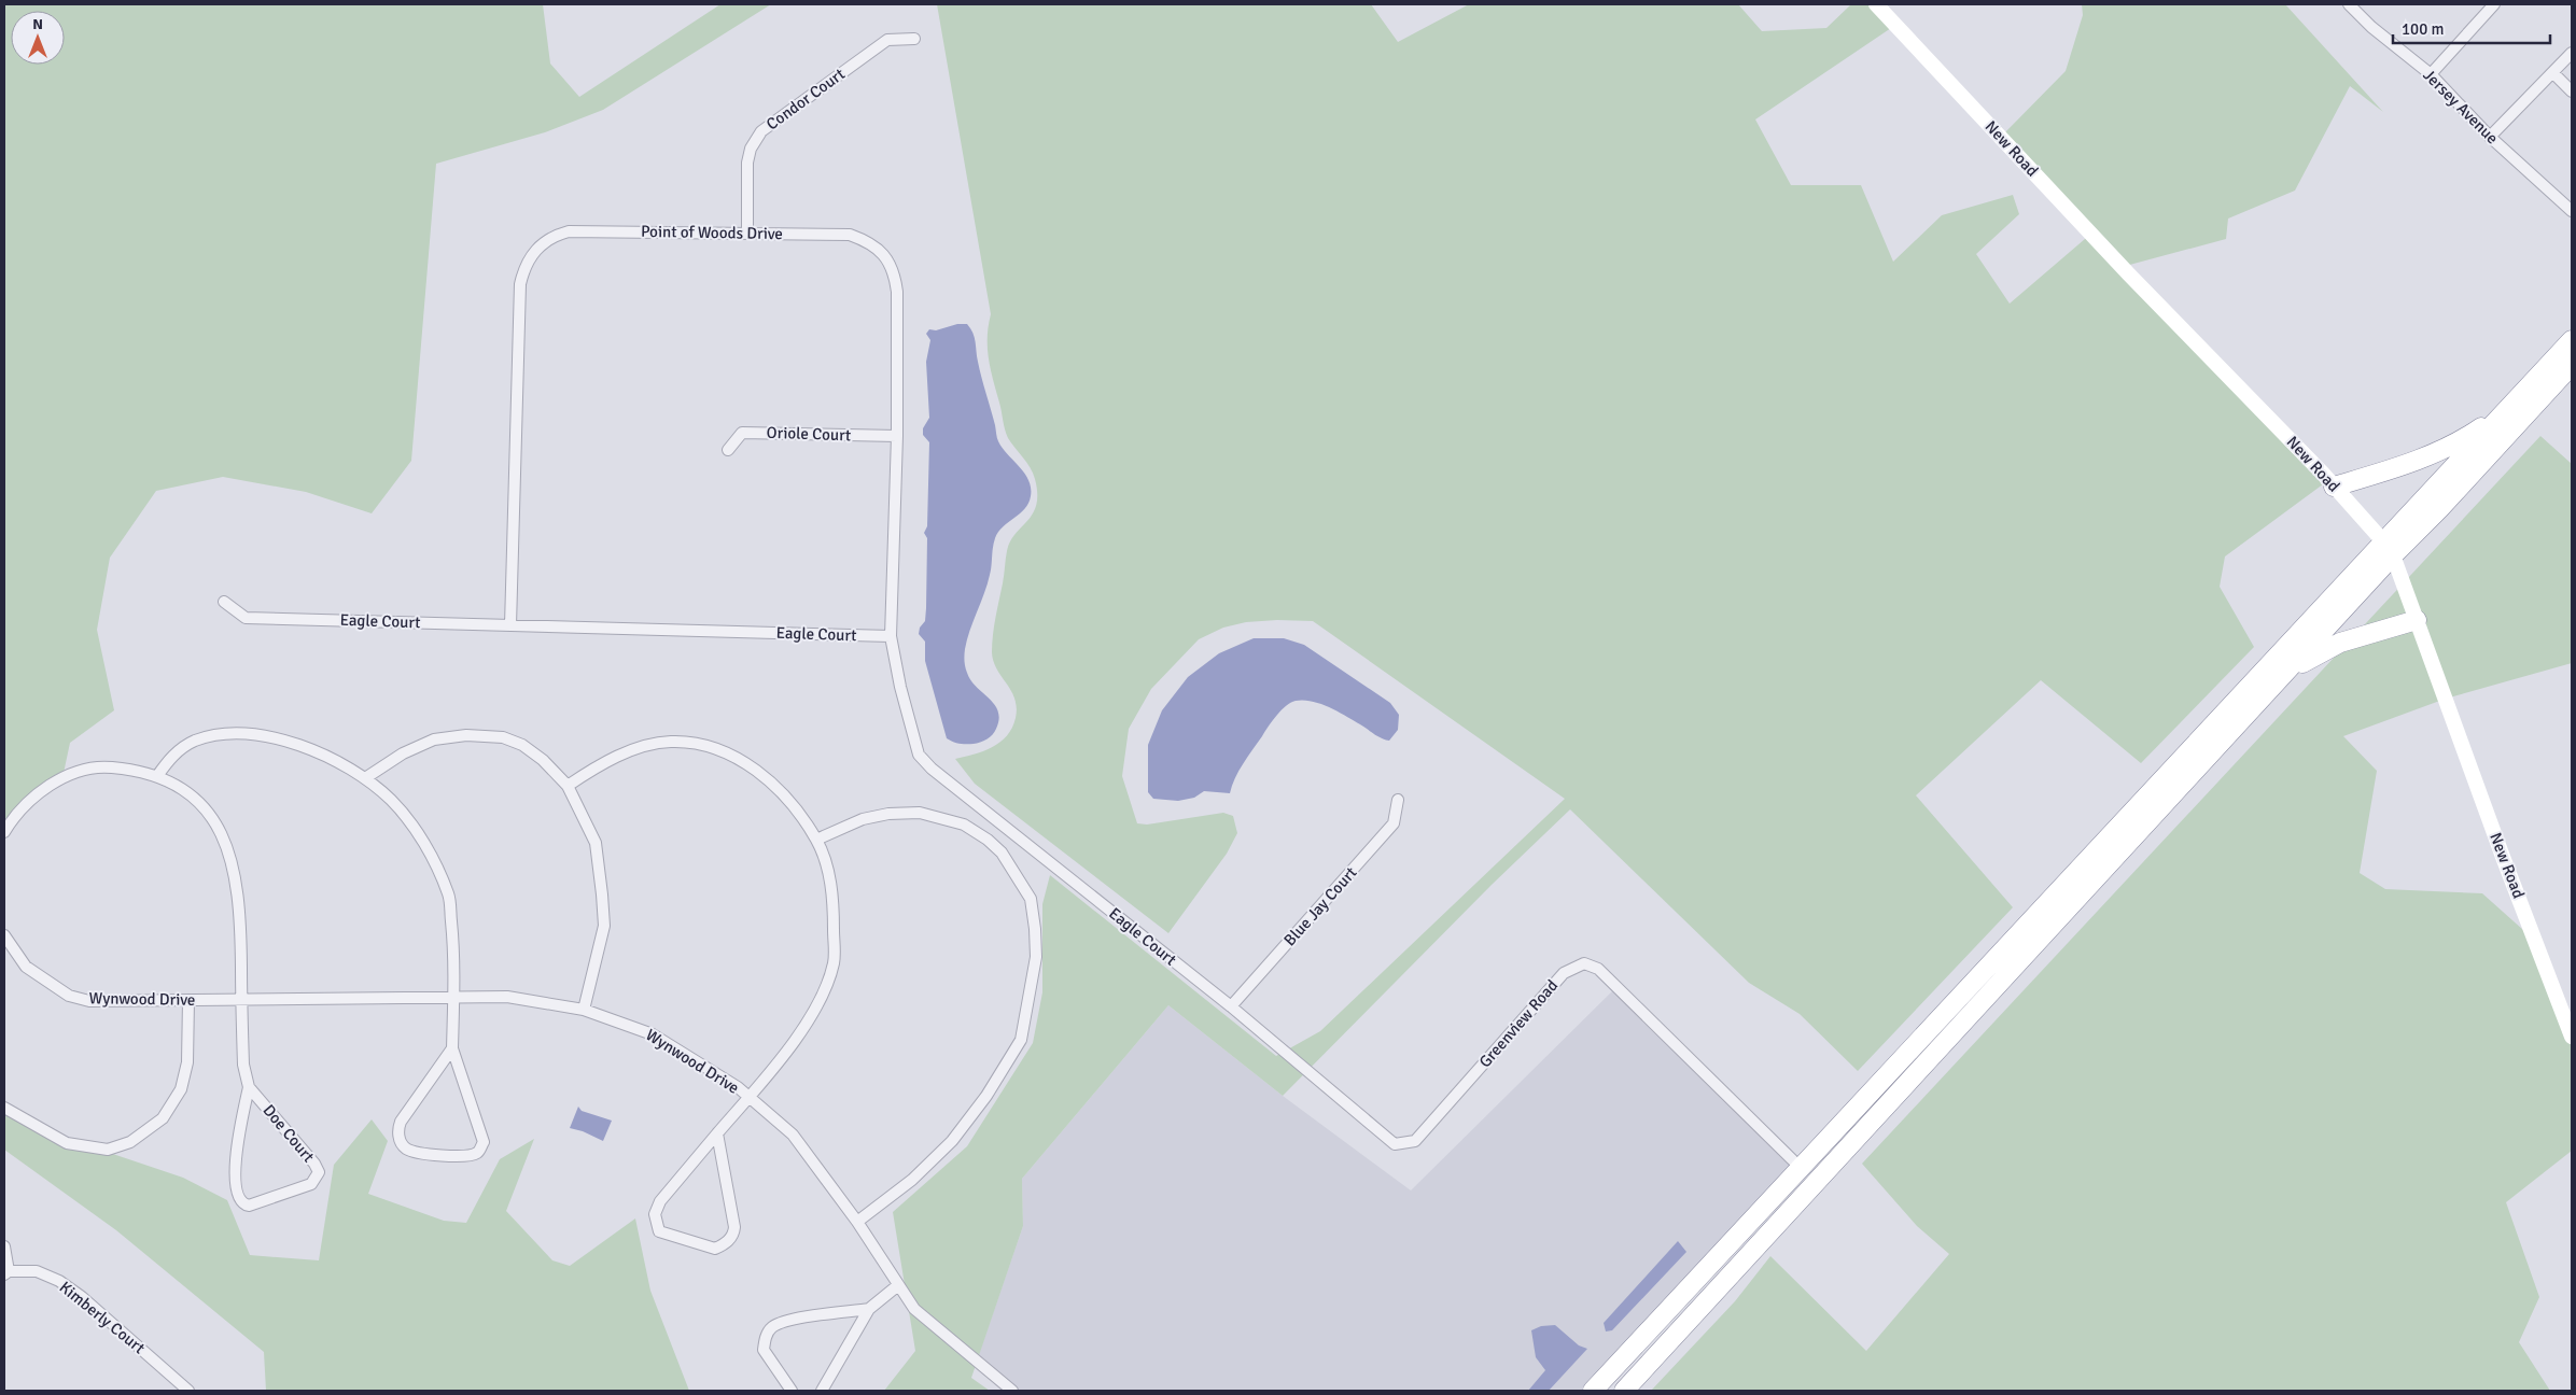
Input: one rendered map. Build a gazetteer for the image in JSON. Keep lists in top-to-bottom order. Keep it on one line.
{"streets":{"street":["Condor Court","Jersey Avenue","New Road","Point of Woods Drive","Oriole Court","Eagle Court","Blue Jay Court","Wynwood Drive","Greenview Road","Doe Court","Kimberly Court"]},"crossings":[["Condor Court","Point of Woods Drive"],["Point of Woods Drive","Oriole Court"],["Point of Woods Drive","Eagle Court"],["Eagle Court","Blue Jay Court"],["Eagle Court","Greenview Road"],["Blue Jay Court","Greenview Road"],["Wynwood Drive","Doe Court"]],"scale_bar":"100 m","north":"top"}
